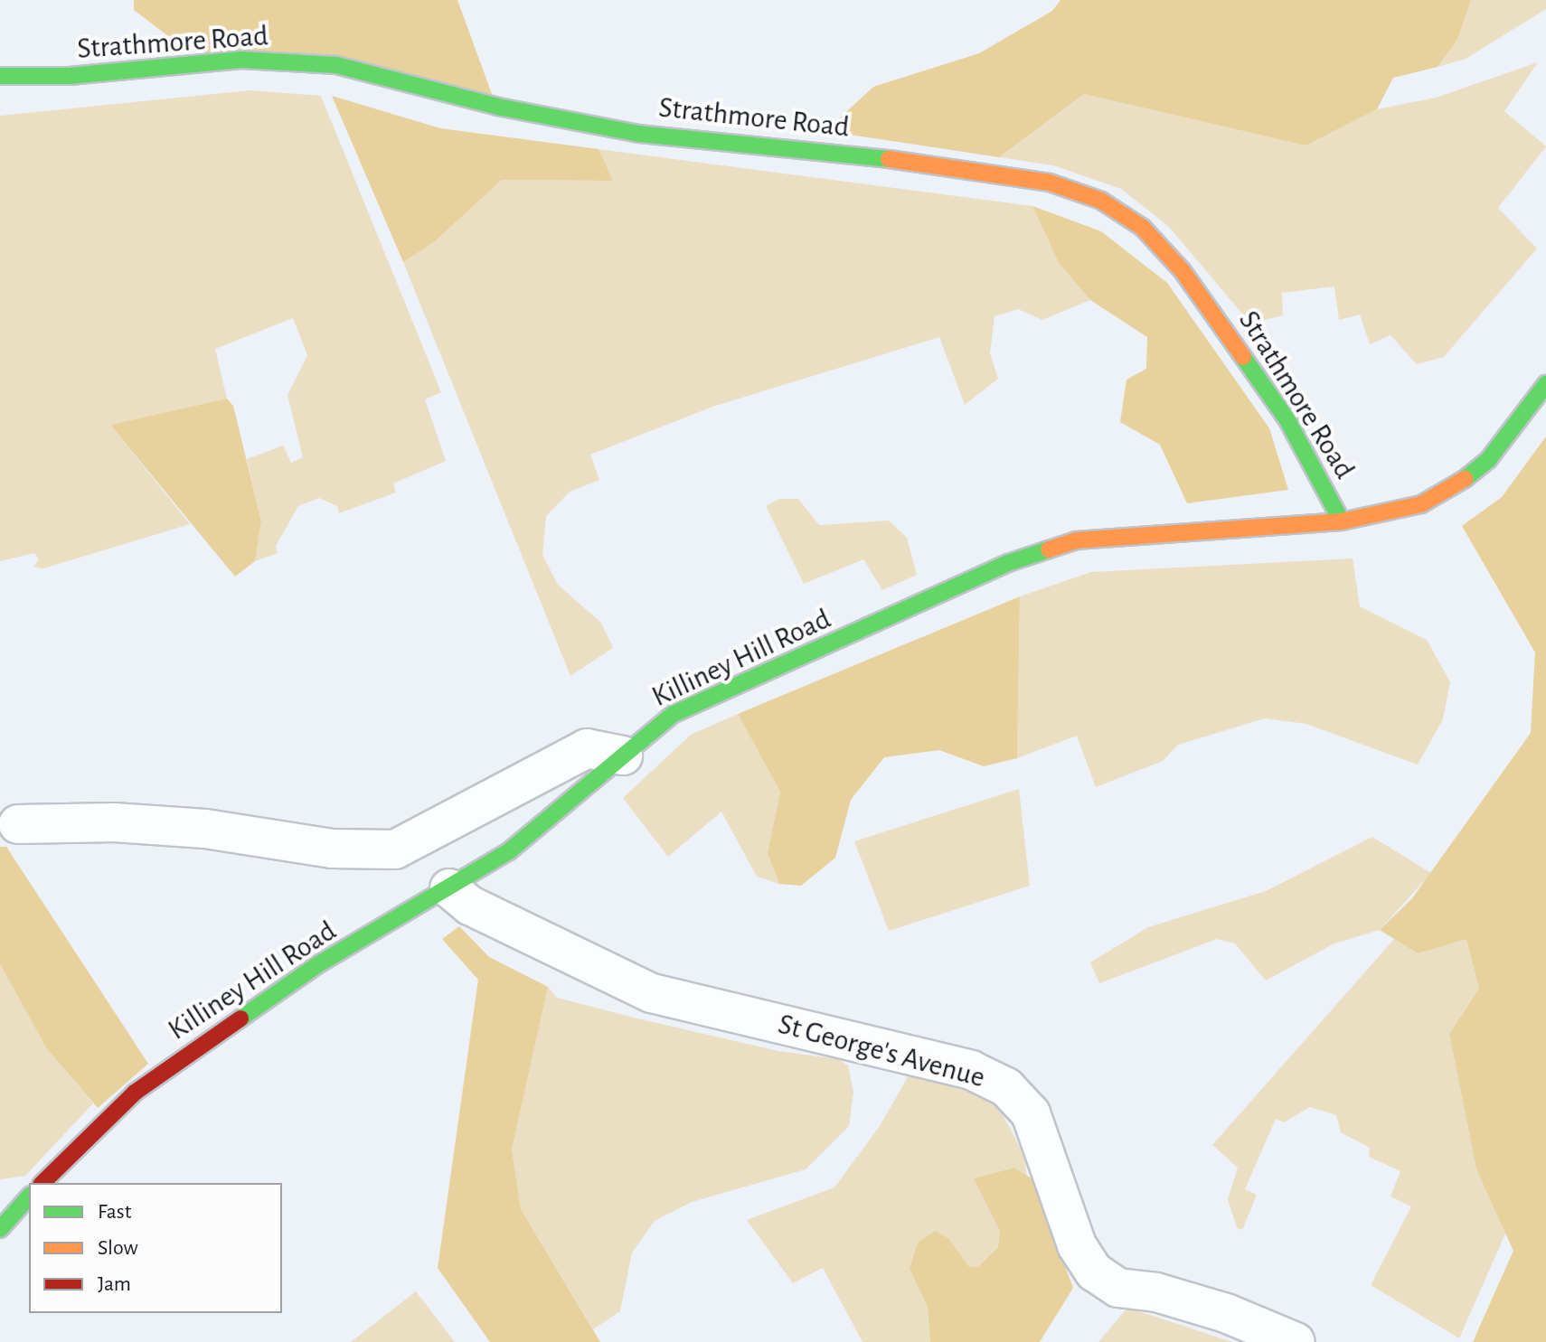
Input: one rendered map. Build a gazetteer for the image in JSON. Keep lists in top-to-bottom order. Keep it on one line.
{"streets":{"main road":["Strathmore Road","Killiney Hill Road"],"street":["St George's Avenue"]},"crossings":[["Strathmore Road","Killiney Hill Road"],["Killiney Hill Road","St George's Avenue"]],"legend":["Fast","Slow","Jam"]}
